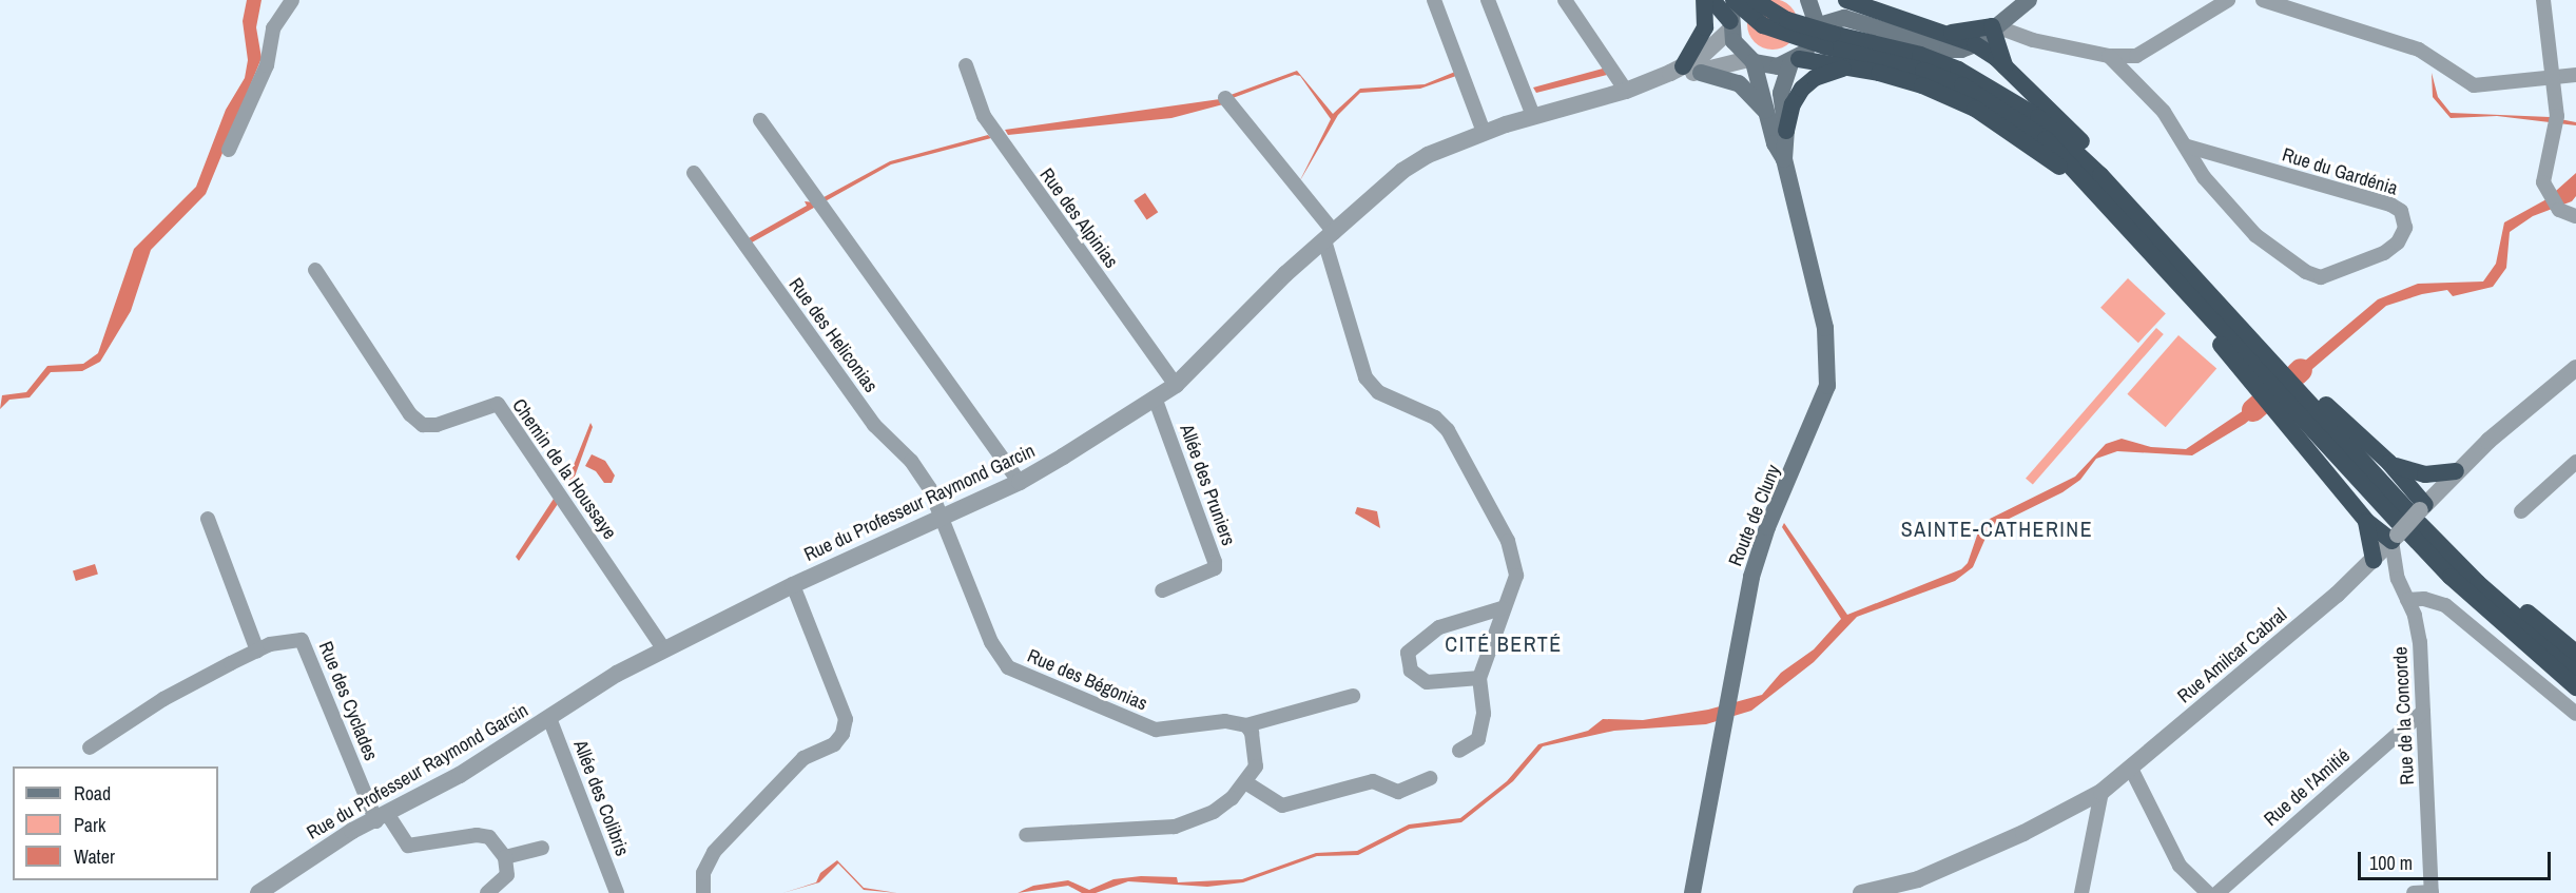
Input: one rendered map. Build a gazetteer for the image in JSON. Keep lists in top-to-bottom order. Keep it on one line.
{"streets":{"main road":["Route de Cluny"],"street":["Rue du Gardénia","Rue des Alpinias","Rue des Heliconias","Chemin de la Houssaye","Allée des Pruniers","Rue du Professeur Raymond Garcin","Rue Amilcar Cabral","Rue des Bégonias","Rue des Cyclades","Rue de la Concorde","Rue de l'Amitié","Allée des Colibris"]},"crossings":[["Rue des Alpinias","Rue du Professeur Raymond Garcin"],["Rue des Heliconias","Rue du Professeur Raymond Garcin"],["Rue des Heliconias","Rue des Bégonias"],["Chemin de la Houssaye","Rue du Professeur Raymond Garcin"],["Allée des Pruniers","Rue du Professeur Raymond Garcin"],["Rue du Professeur Raymond Garcin","Route de Cluny"],["Rue du Professeur Raymond Garcin","Rue des Bégonias"],["Rue du Professeur Raymond Garcin","Rue des Cyclades"],["Rue du Professeur Raymond Garcin","Allée des Colibris"],["Rue Amilcar Cabral","Rue de la Concorde"],["Rue de la Concorde","Rue de l'Amitié"]],"districts":["SAINTE-CATHERINE","CITÉ BERTÉ"],"legend":["Road","Park","Water"],"scale_bar":"100 m"}
